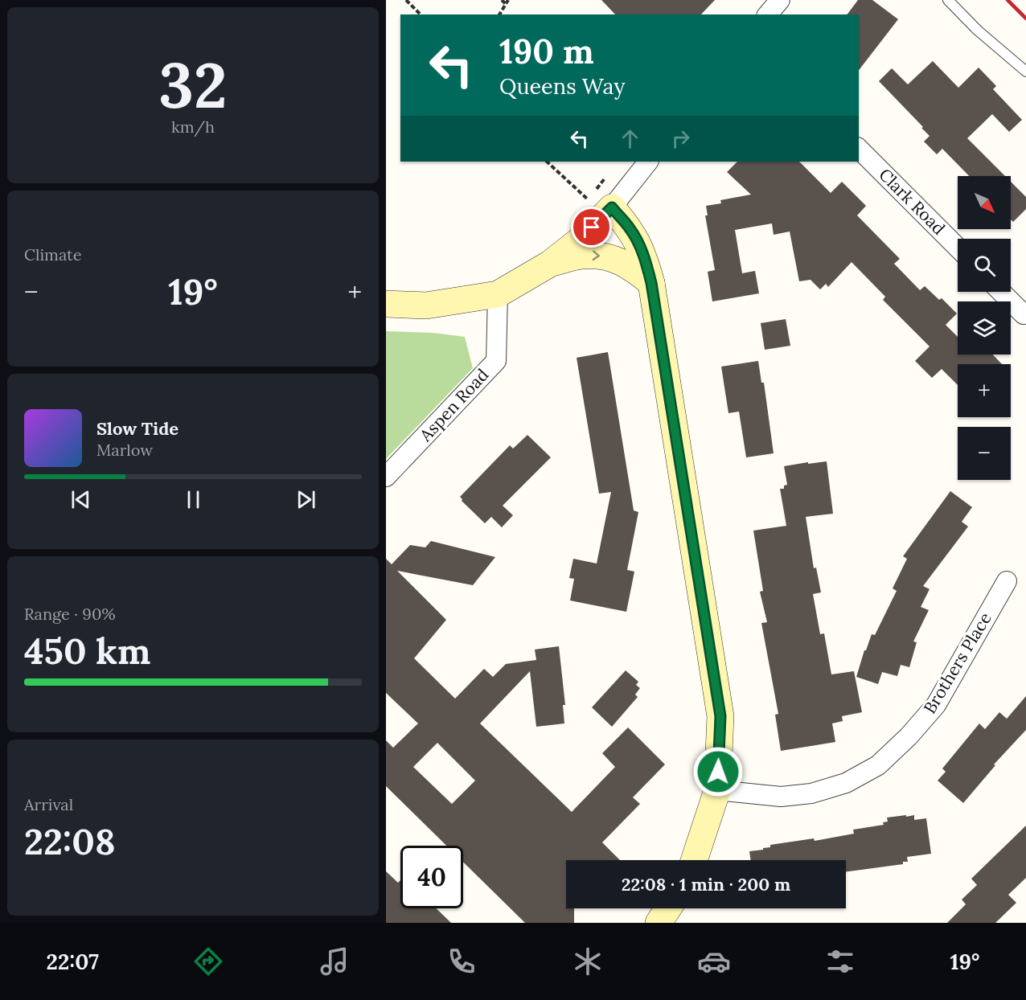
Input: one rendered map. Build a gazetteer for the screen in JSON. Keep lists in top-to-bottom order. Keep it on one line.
{"streets":{"street":["Clark Road","Aspen Road","Brothers Place"]},"north":"bottom right","page":{"tile":[["32","km/h"],"Climate",["Range · 90%","450 km"],["Arrival","22:08"]],"turn":["190 m","Queens Way"],"map_buttons":["+","−"],"heat":["−","19°","+"],"song":["Slow Tide","Marlow"],"limit":"40","trip":"22:08 · 1 min · 200 m","tabs":["22:07","19°"]}}
